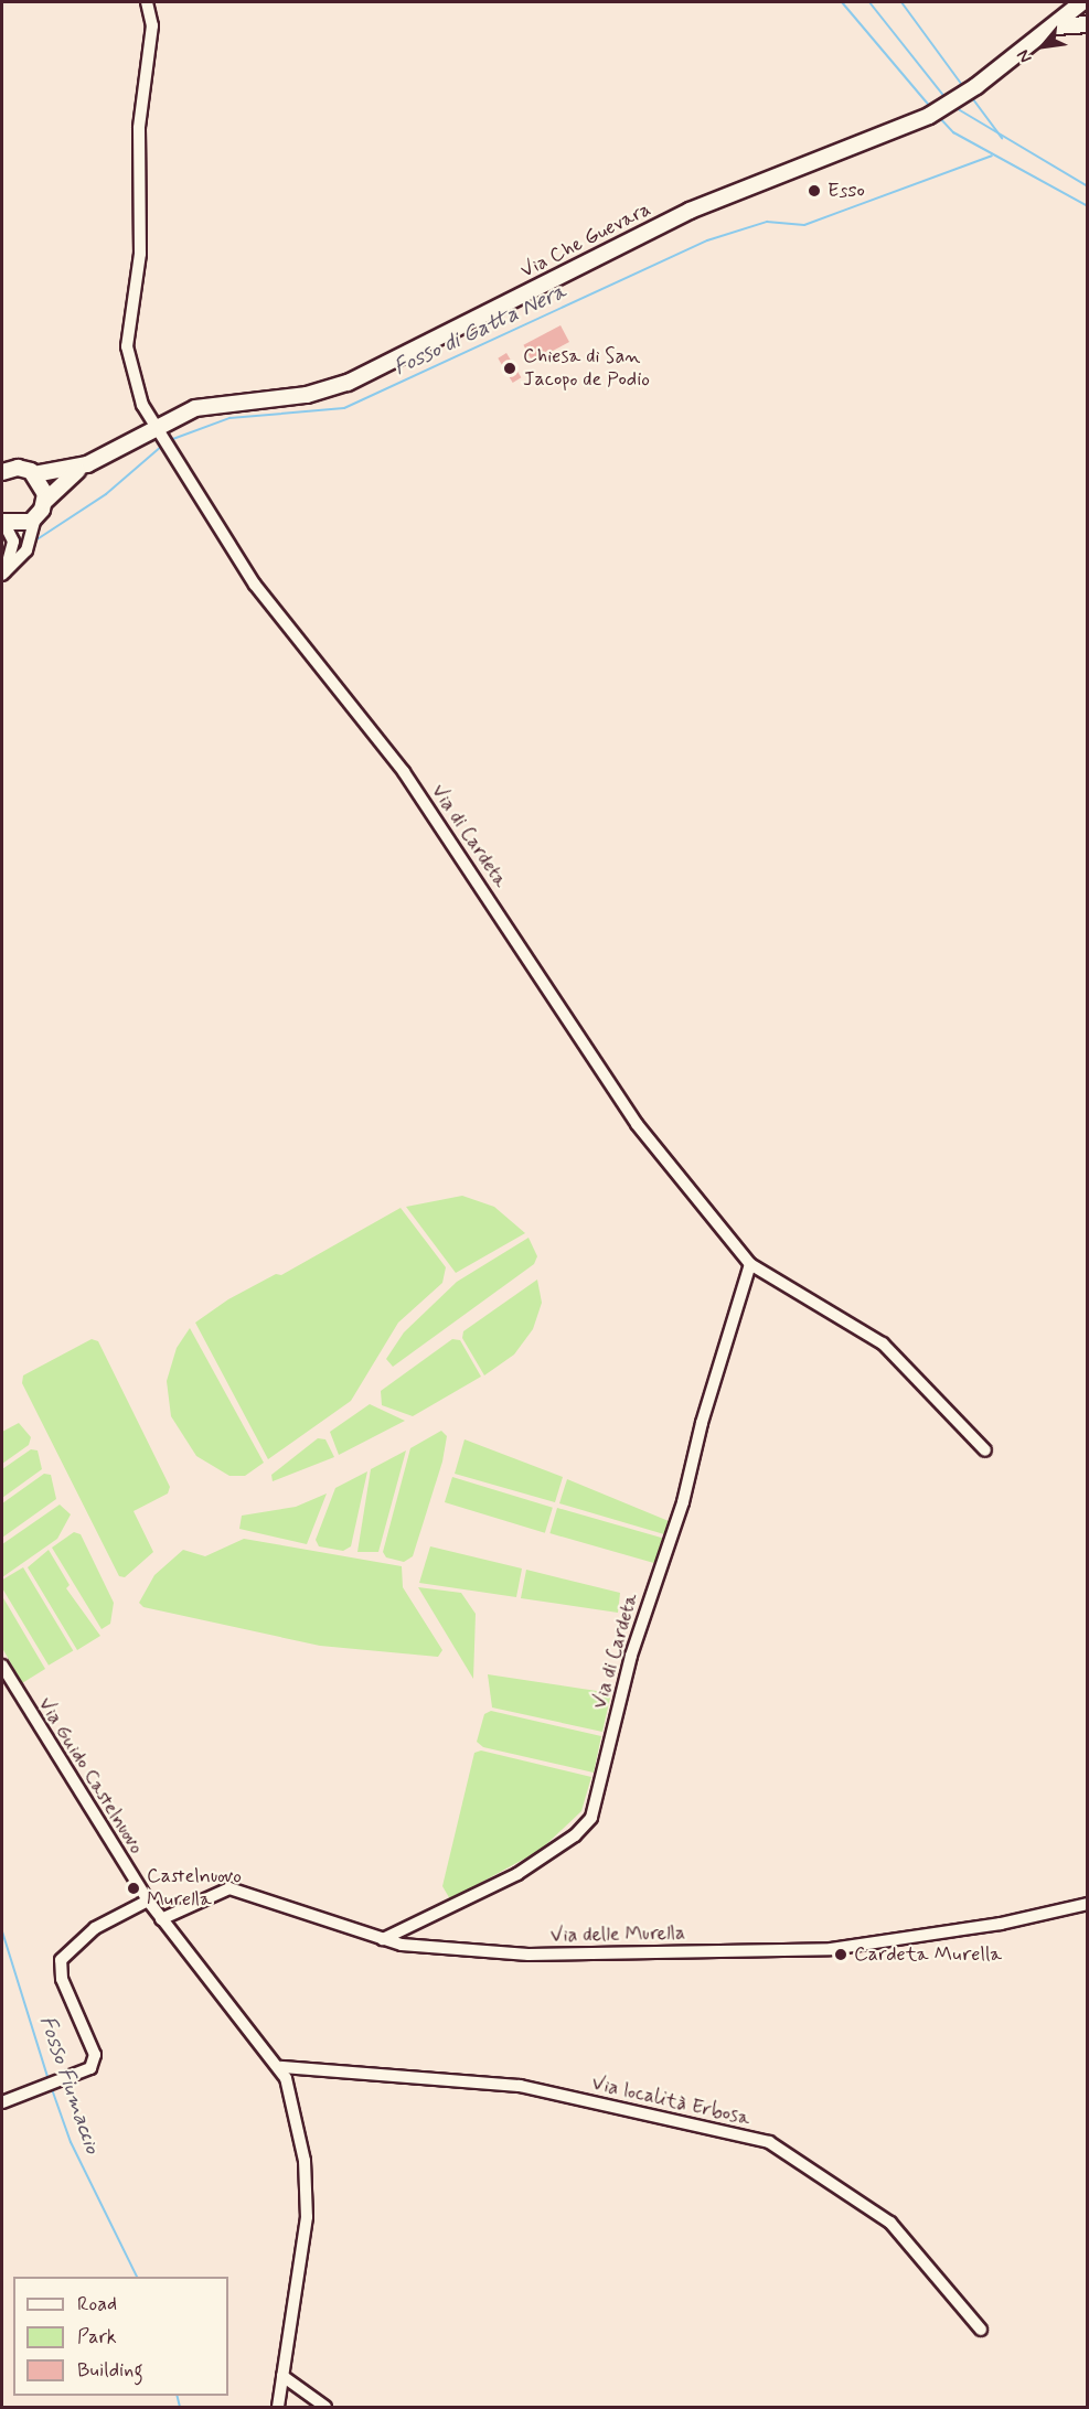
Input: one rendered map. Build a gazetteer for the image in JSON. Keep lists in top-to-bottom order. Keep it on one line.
{"streets":{"main road":["Via Che Guevara"],"street":["Via di Cardeta","Via Guido Castelnuovo","Via delle Murella","Via località Erbosa"]},"crossings":[["Via Che Guevara","Via di Cardeta"],["Via di Cardeta","Via delle Murella"],["Via Guido Castelnuovo","Via delle Murella"],["Via Guido Castelnuovo","Via località Erbosa"]],"water":["Fosso di Gatta Nera","Fosso Fiumaccio"],"places":["Esso","Chiesa di San Jacopo de Podio","Castelnuovo Murella","Cardeta Murella"],"legend":["Road","Park","Building"],"north":"bottom left"}
